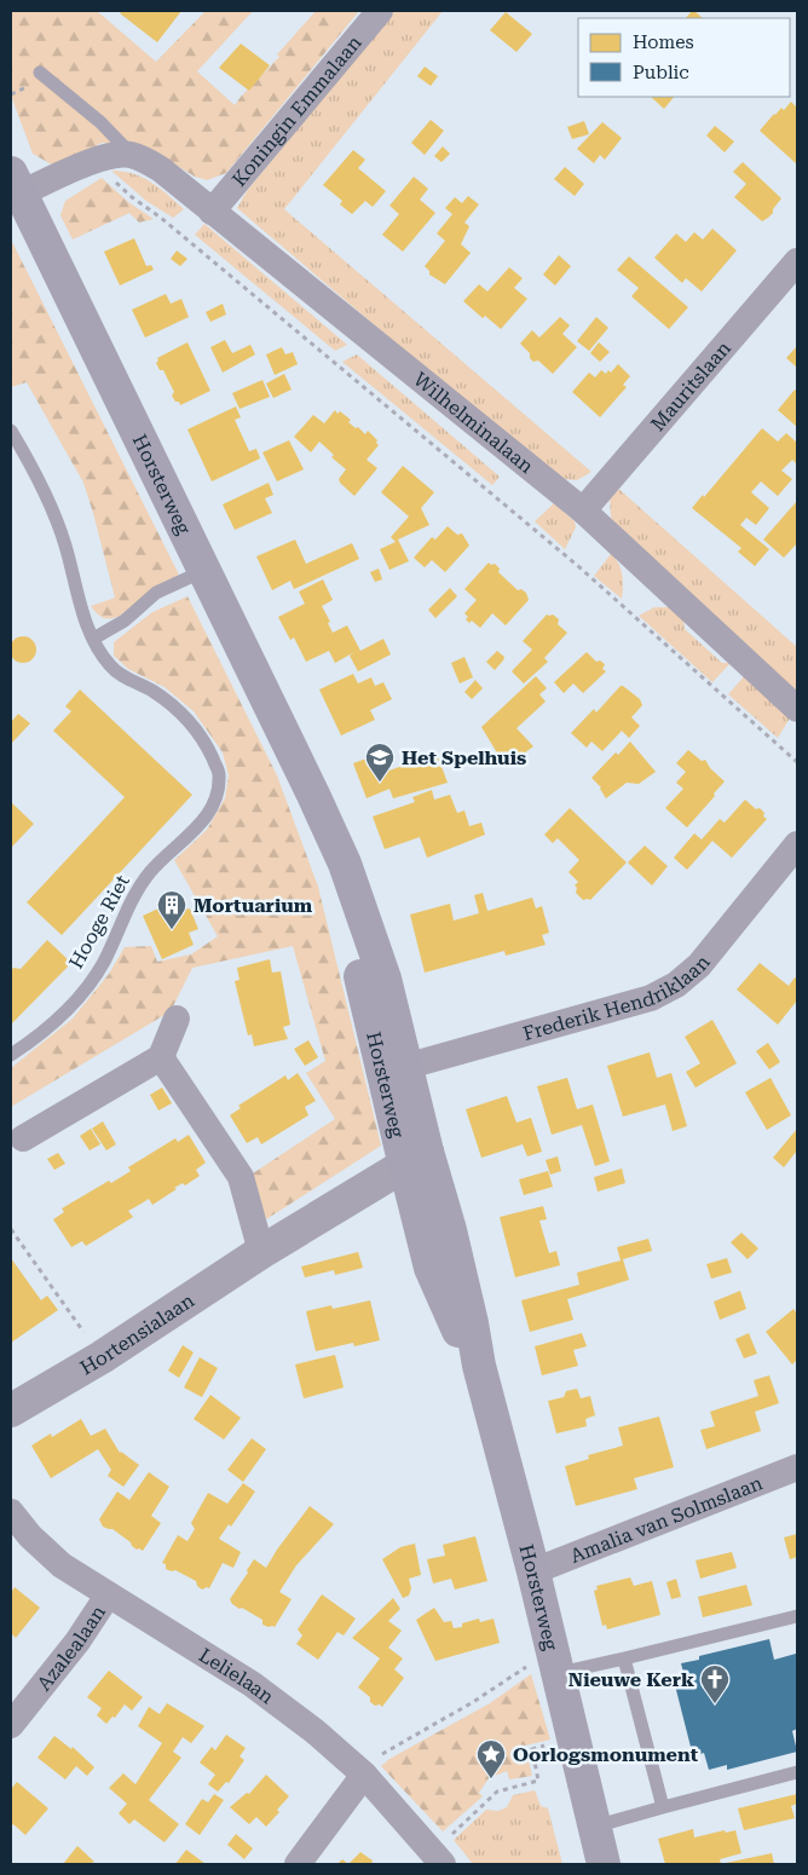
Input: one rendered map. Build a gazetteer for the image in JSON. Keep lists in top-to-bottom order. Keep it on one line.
{"streets":{"main road":["Horsterweg"],"street":["Koningin Emmalaan","Mauritslaan","Wilhelminalaan","Frederik Hendriklaan","Hortensialaan","Amalia van Solmslaan","Azalealaan","Lelielaan"],"lane":["Hooge Riet"]},"crossings":[["Koningin Emmalaan","Wilhelminalaan"],["Mauritslaan","Wilhelminalaan"],["Horsterweg","Frederik Hendriklaan"],["Horsterweg","Hortensialaan"],["Horsterweg","Amalia van Solmslaan"],["Azalealaan","Lelielaan"]],"places":{"school or university":["Het Spelhuis"],"building":["Mortuarium"],"church":["Nieuwe Kerk"],"place":["Oorlogsmonument"]},"legend":["Homes","Public"]}
